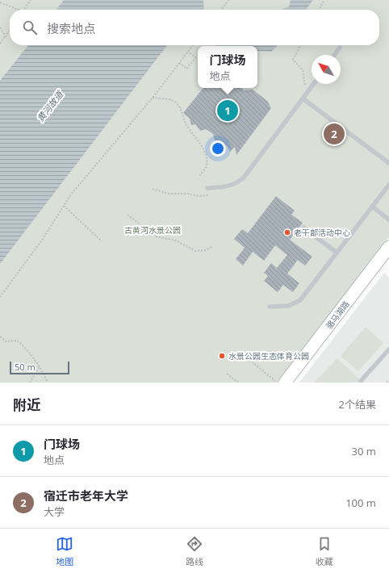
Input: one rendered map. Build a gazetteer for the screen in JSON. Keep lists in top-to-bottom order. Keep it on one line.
{"streets":{"street":["骆马湖路"]},"water":["黄河故道"],"parks":["古黄河水景公园"],"places":["老干部活动中心","水景公园生态体育公园"],"scale_bar":"50 m","north":"top left","page":{"search":"搜索地点","popup":["门球场","地点"],"pins":["1","2"],"scale":"50 m","heading":["附近","2个结果"],"list":[{"mark":"1","name":"门球场","note":"地点","value":"30 m"},{"mark":"2","name":"宿迁市老年大学","note":"大学","value":"100 m"}],"nav":["地图","路线","收藏"]}}
